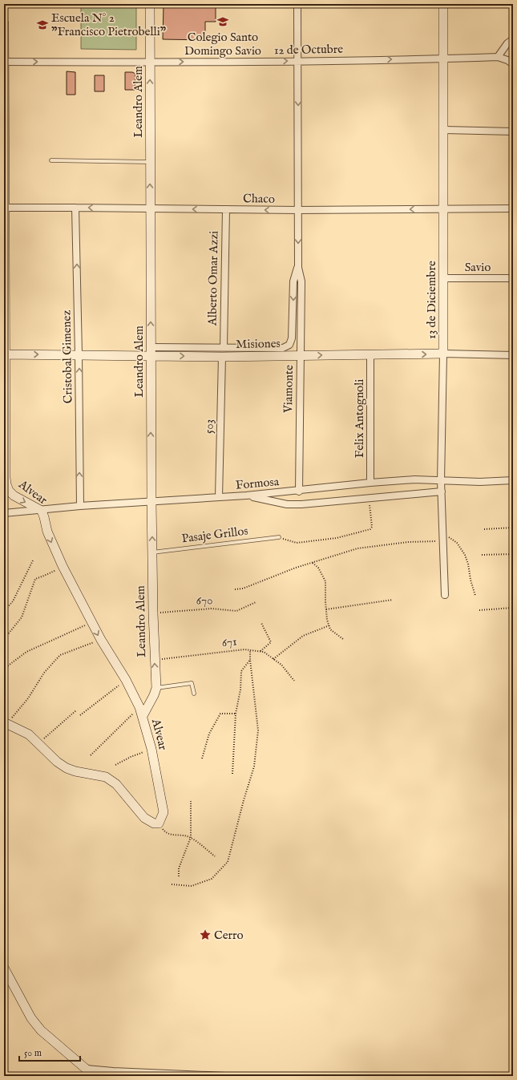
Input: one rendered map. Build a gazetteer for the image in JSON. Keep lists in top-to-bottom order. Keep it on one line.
{"streets":{"street":["12 de Octubre","Leandro Alem","Chaco","Savio","Alberto Omar Azzi","13 de Diciembre","Misiones","Cristobal Gimenez","Viamonte","Felix Antognoli","503","Formosa","Alvear"],"lane":["Pasaje Grillos"],"path":["670","671"]},"crossings":[["12 de Octubre","Leandro Alem"],["12 de Octubre","13 de Diciembre"],["12 de Octubre","Viamonte"],["12 de Octubre","Alvear"],["Leandro Alem","Chaco"],["Leandro Alem","Misiones"],["Leandro Alem","Formosa"],["Leandro Alem","Alvear"],["Leandro Alem","Pasaje Grillos"],["Leandro Alem","670"],["Leandro Alem","671"],["Chaco","Alberto Omar Azzi"],["Chaco","13 de Diciembre"],["Chaco","Cristobal Gimenez"],["Chaco","Viamonte"],["Chaco","Alvear"],["Savio","13 de Diciembre"],["Alberto Omar Azzi","Misiones"],["13 de Diciembre","Misiones"],["13 de Diciembre","Formosa"],["Misiones","Cristobal Gimenez"],["Misiones","Viamonte"],["Misiones","Felix Antognoli"],["Misiones","503"],["Misiones","Alvear"],["Cristobal Gimenez","Formosa"],["Viamonte","Formosa"],["Felix Antognoli","Formosa"],["503","Formosa"],["Formosa","Alvear"]],"one_way":["12 de Octubre","Leandro Alem","Chaco","Misiones","Cristobal Gimenez","Viamonte"],"places":{"school or university":["Colegio Santo Domingo Savio","Escuela N° 2 \"Francisco Pietrobelli\""],"place":["Cerro"]},"scale_bar":"50 m"}
